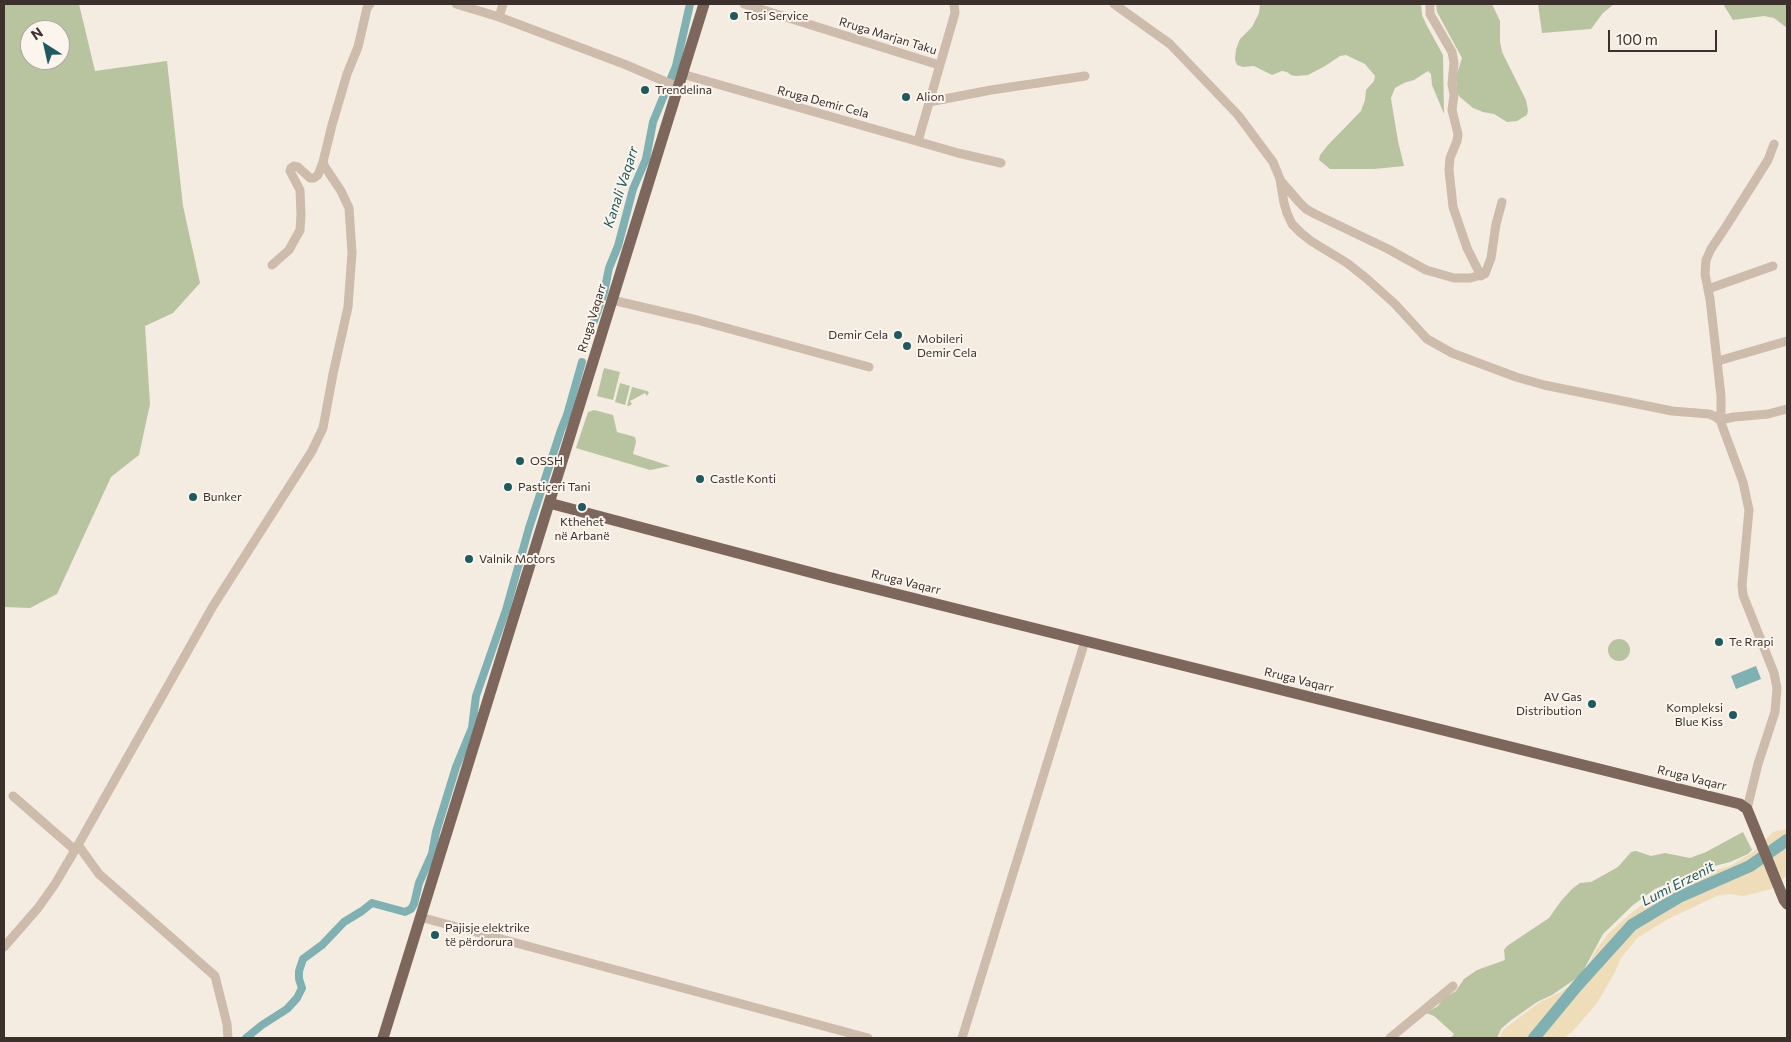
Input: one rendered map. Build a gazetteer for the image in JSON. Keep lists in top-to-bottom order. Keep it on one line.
{"streets":{"main road":["Rruga Vaqarr"],"street":["Rruga Marjan Taku","Rruga Demir Cela"]},"crossings":[["Rruga Demir Cela","Rruga Vaqarr"]],"water":["Kanali Vaqarr","Lumi Erzenit"],"places":["Tosi Service","Trendelina","Alion","Demir Cela","Mobileri Demir Cela","OSSH","Castle Konti","Pastiçeri Tani","Bunker","Kthehet në Arbanë","Valnik Motors","Te Rrapi","AV Gas Distribution","Kompleksi Blue Kiss","Pajisje elektrike të përdorura"],"scale_bar":"100 m","north":"top left"}
